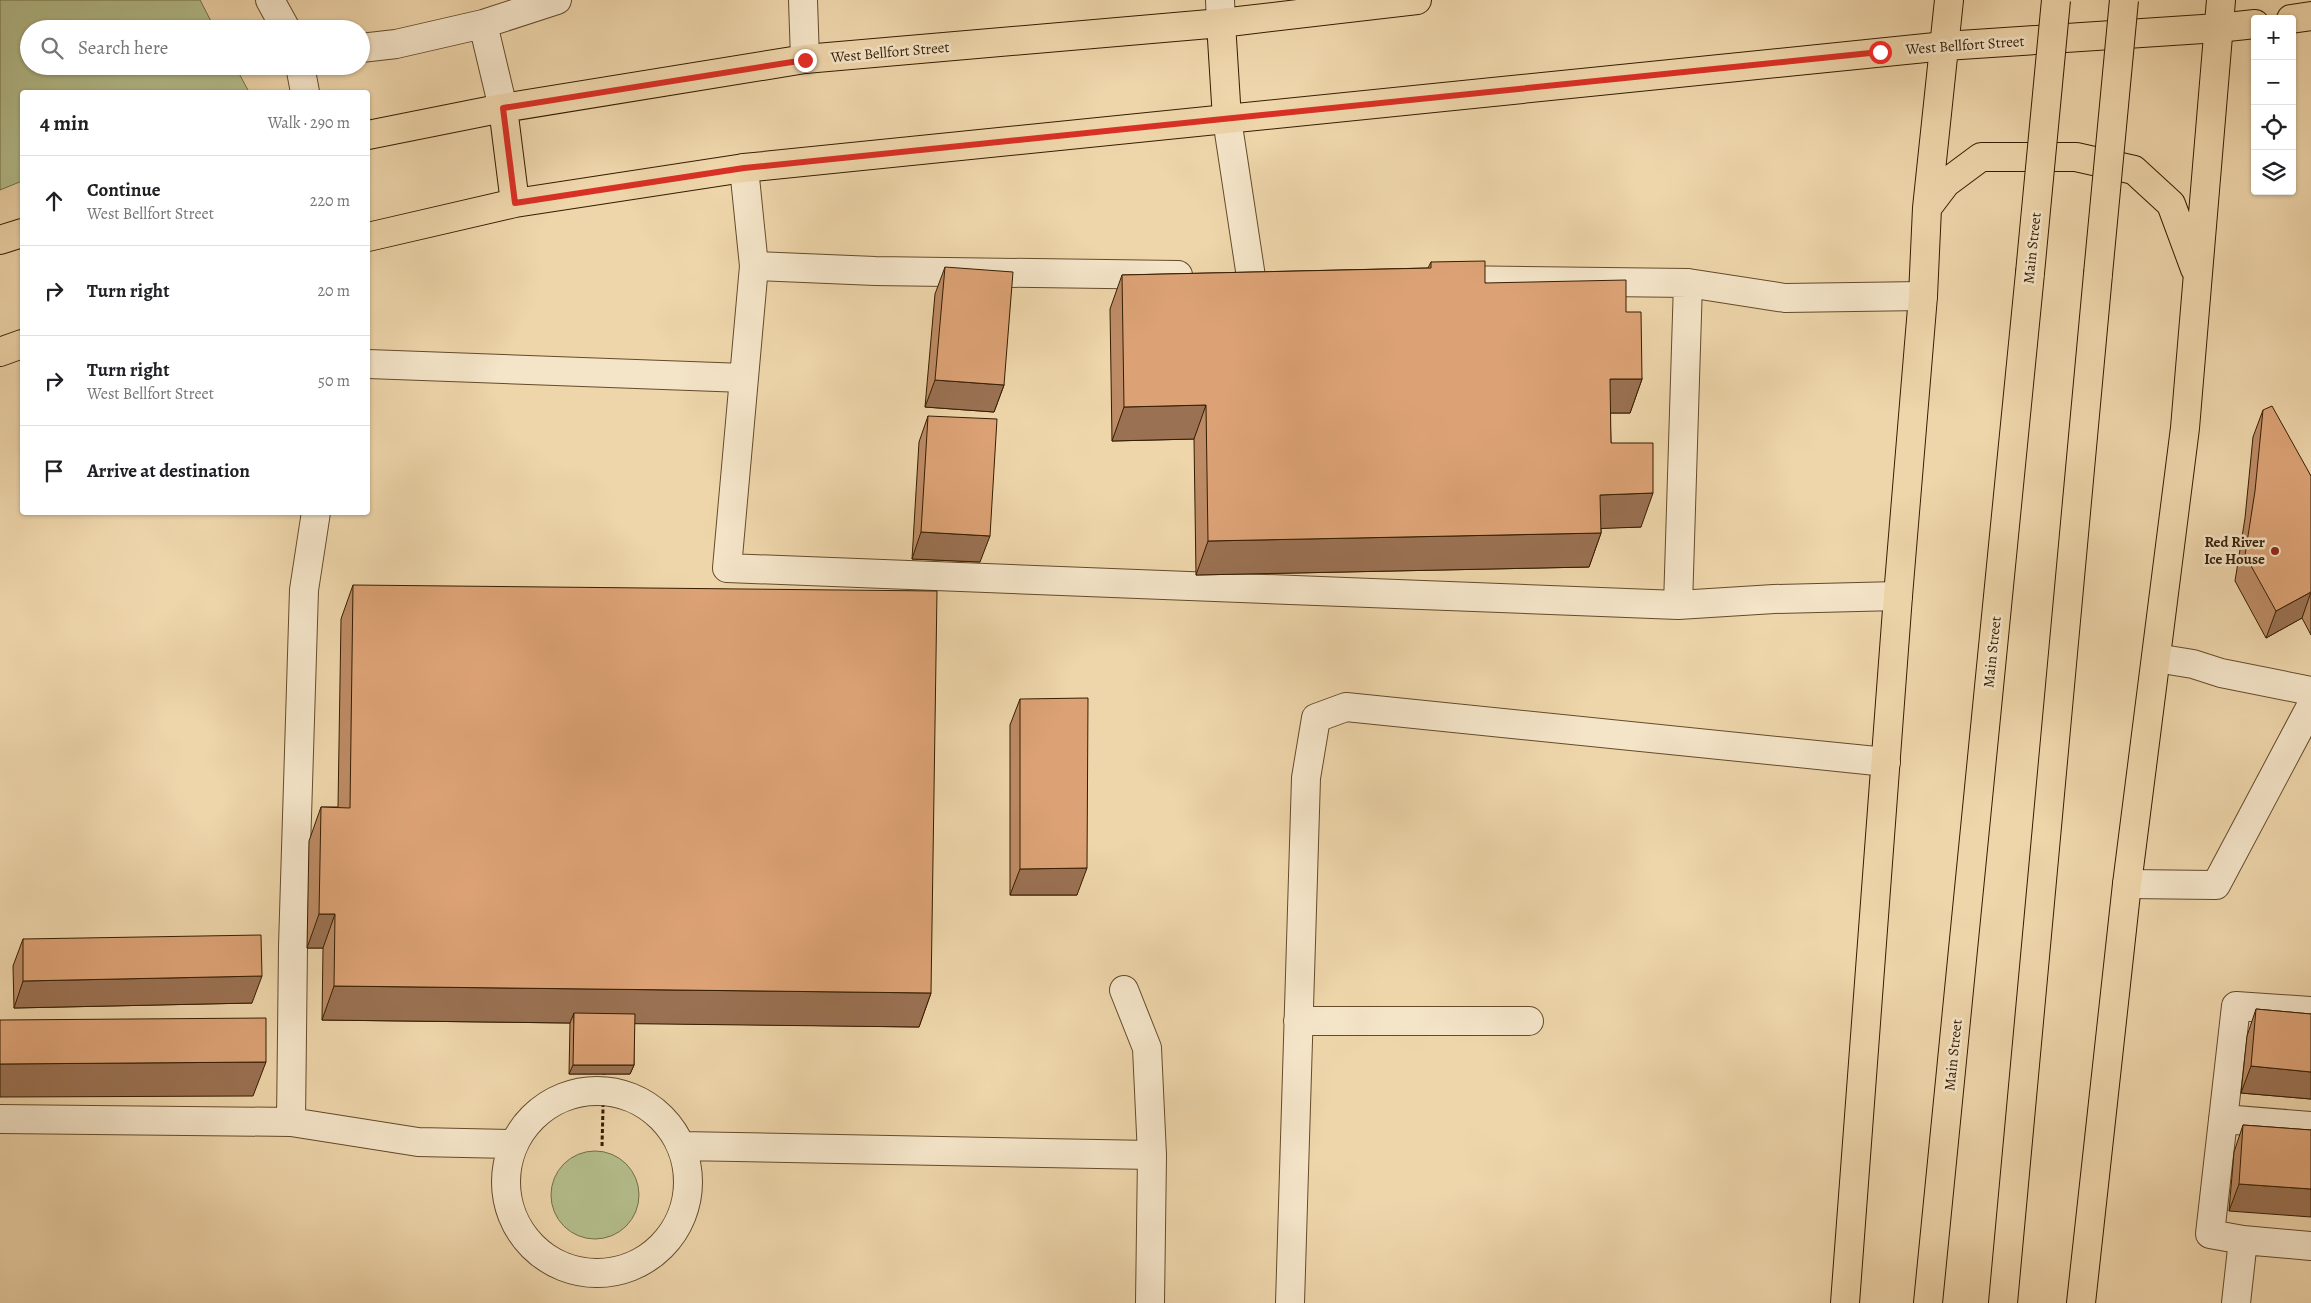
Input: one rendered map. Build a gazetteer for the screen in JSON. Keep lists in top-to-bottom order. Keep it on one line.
{"streets":{"main road":["West Bellfort Street","Main Street"]},"places":["Red River Ice House"],"page":{"map_buttons":["+","−"],"search":"Search here","heading":["4 min","Walk · 290 m"],"list":[["Continue","West Bellfort Street","220 m"],["Turn right","20 m"],["Turn right","West Bellfort Street","50 m"],"Arrive at destination"]}}
